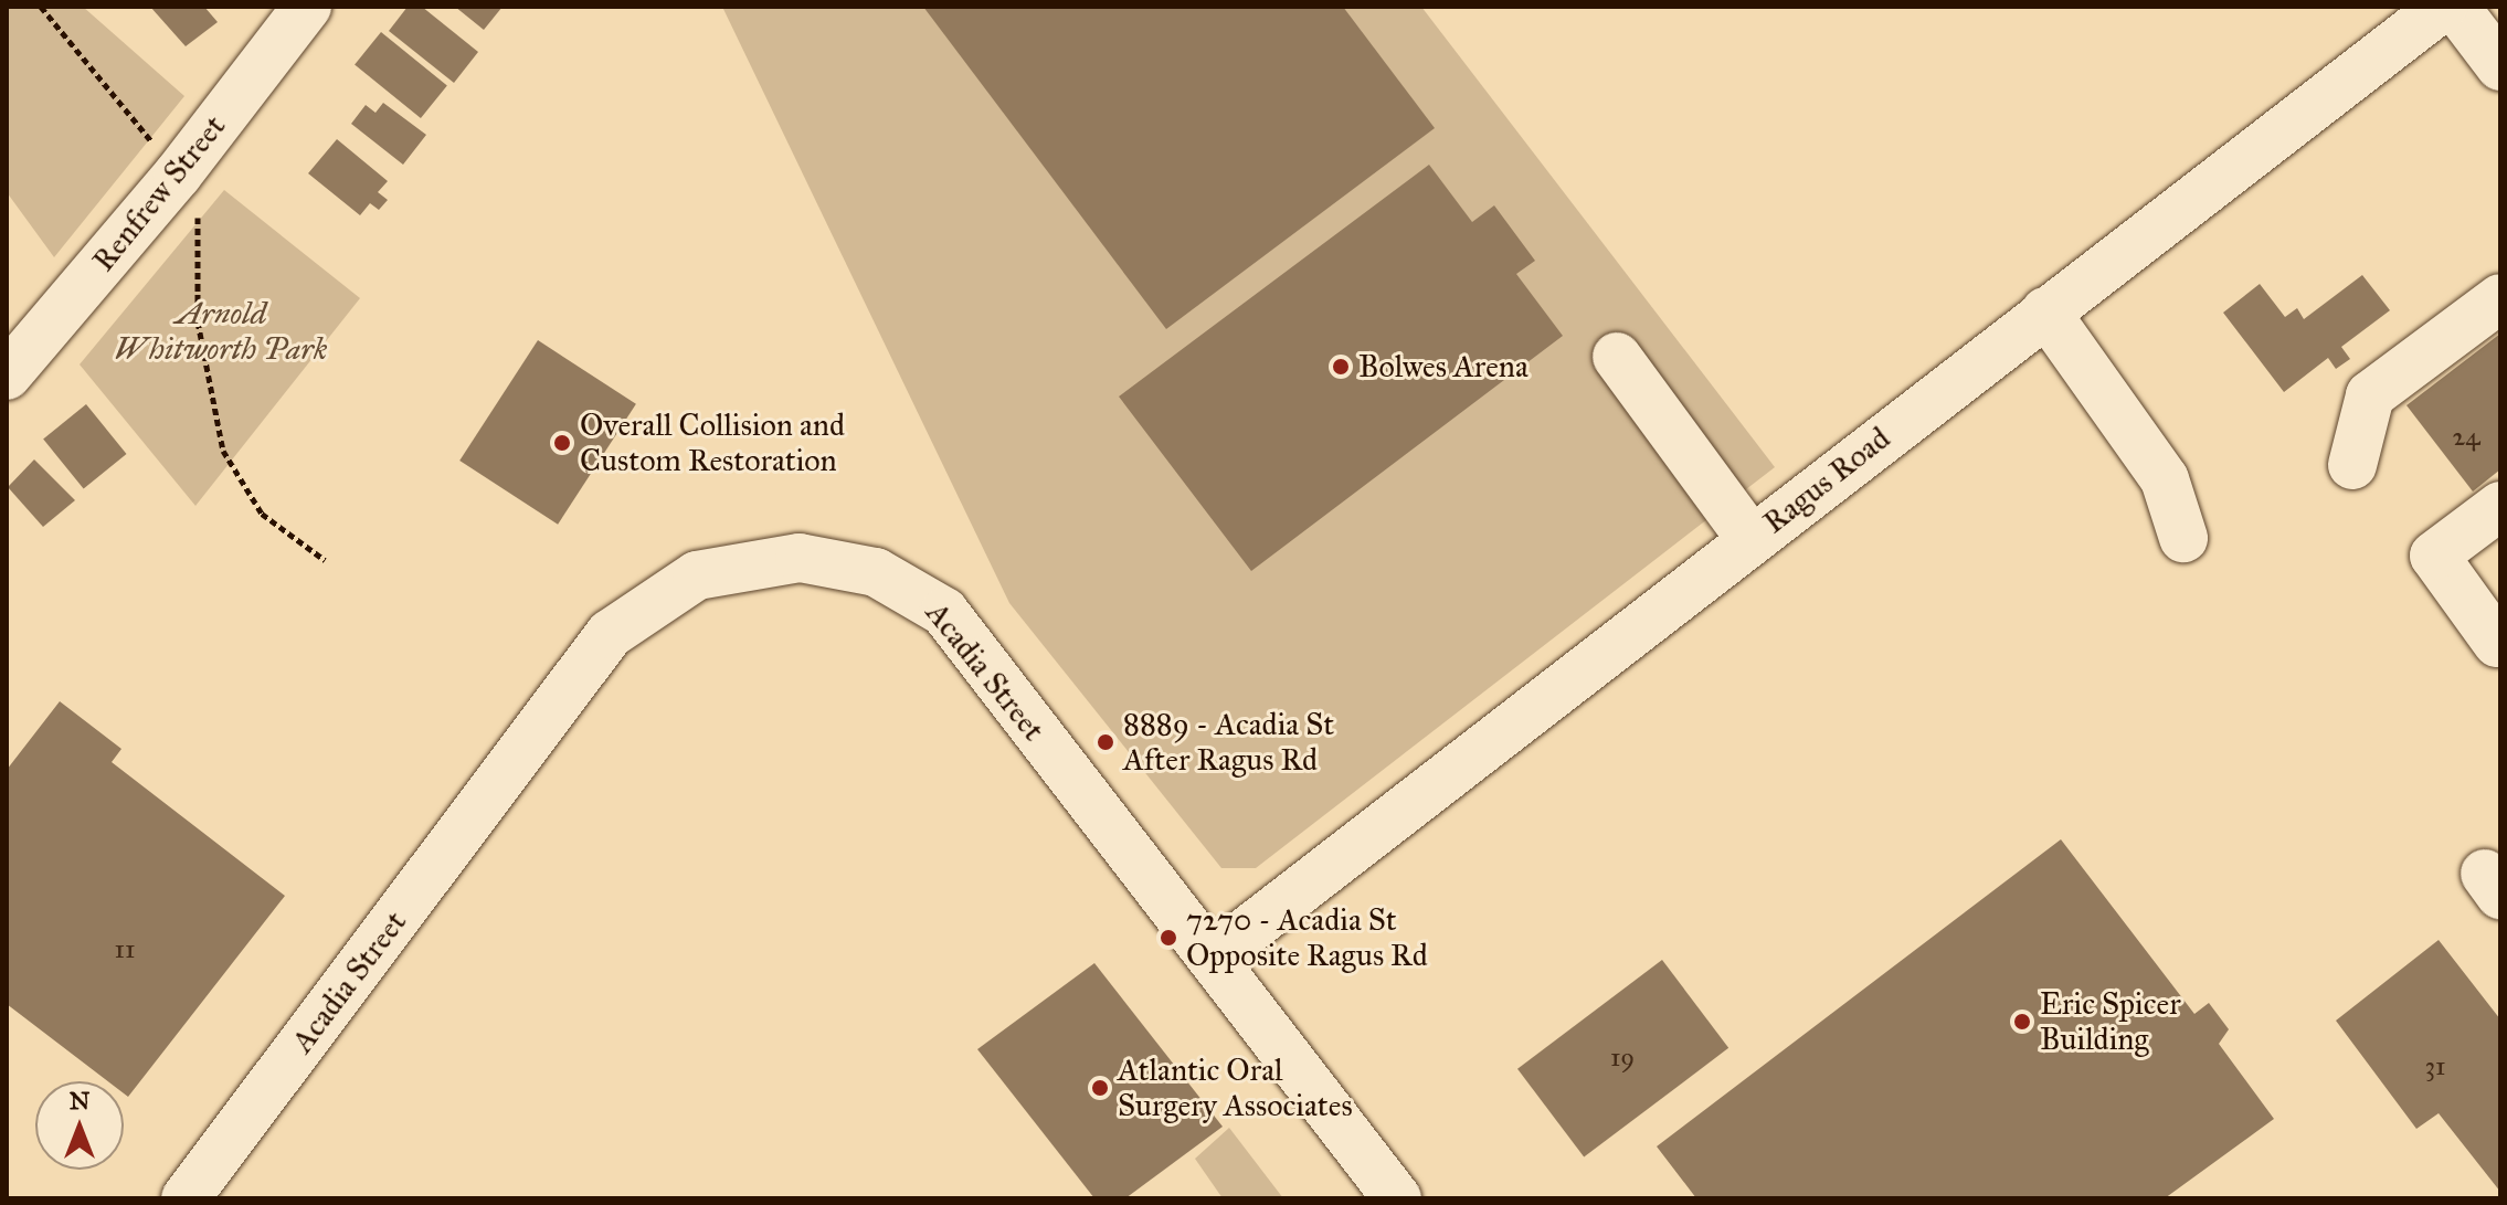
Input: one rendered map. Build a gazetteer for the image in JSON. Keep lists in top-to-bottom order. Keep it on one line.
{"streets":{"street":["Renfrew Street","Ragus Road","Acadia Street"]},"crossings":[["Ragus Road","Acadia Street"]],"parks":["Arnold Whitworth Park"],"places":["Bolwes Arena","Overall Collision and Custom Restoration","8889 - Acadia St After Ragus Rd","7270 - Acadia St Opposite Ragus Rd","Eric Spicer Building","Atlantic Oral Surgery Associates"],"house_numbers":["24","11","19","31"],"north":"top"}
